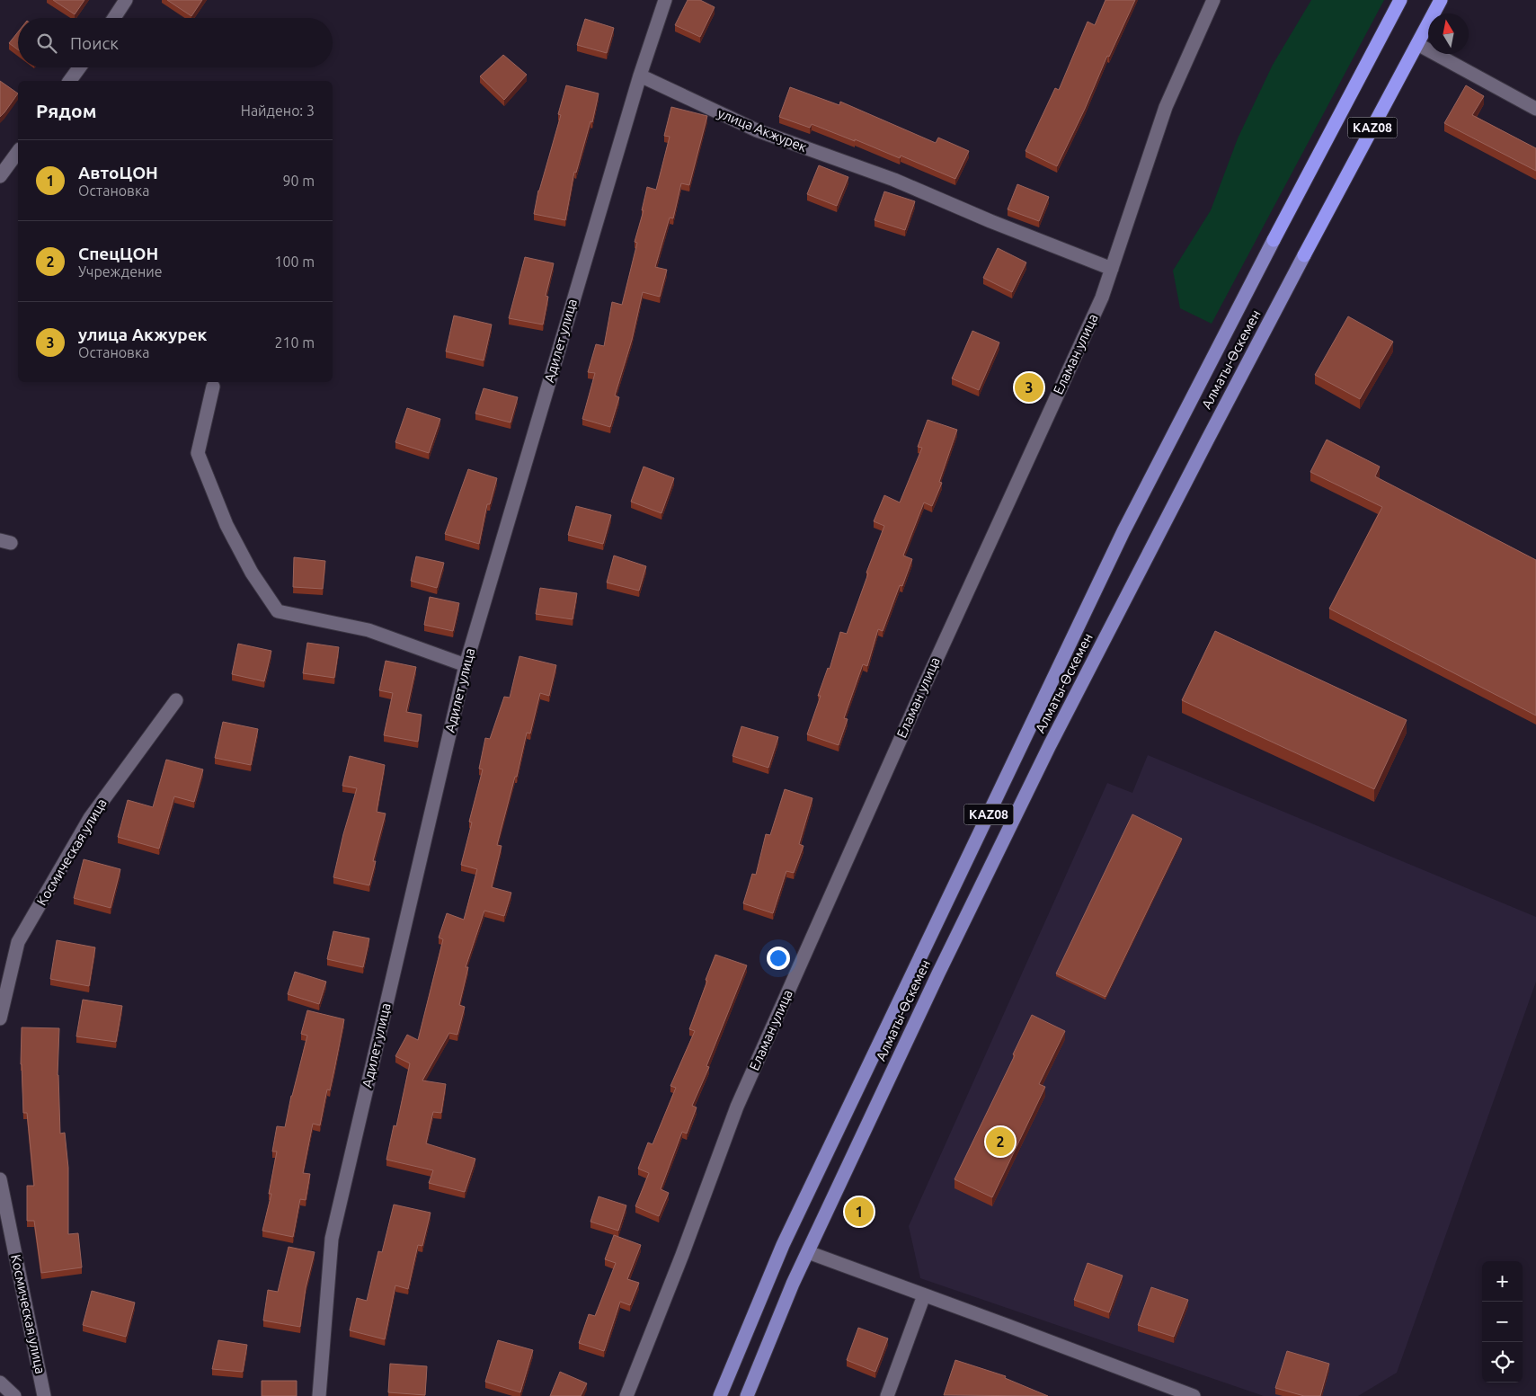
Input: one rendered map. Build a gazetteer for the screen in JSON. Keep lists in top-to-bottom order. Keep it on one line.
{"streets":{"highway":["KAZ08","Алматы-Өскемен"],"street":["улица Акжурек","Адилет улица","Еламан улица","Космическая улица"]},"crossings":[["улица Акжурек","Адилет улица"],["улица Акжурек","Еламан улица"]],"north":"top","page":{"search":"Поиск","heading":["Рядом","Найдено: 3"],"list":[{"mark":"1","name":"АвтоЦОН","note":"Остановка","value":"90 m"},{"mark":"2","name":"СпецЦОН","note":"Учреждение","value":"100 m"},{"mark":"3","name":"улица Акжурек","note":"Остановка","value":"210 m"}],"pins":["3","2","1"],"map_buttons":["+","−"]}}
